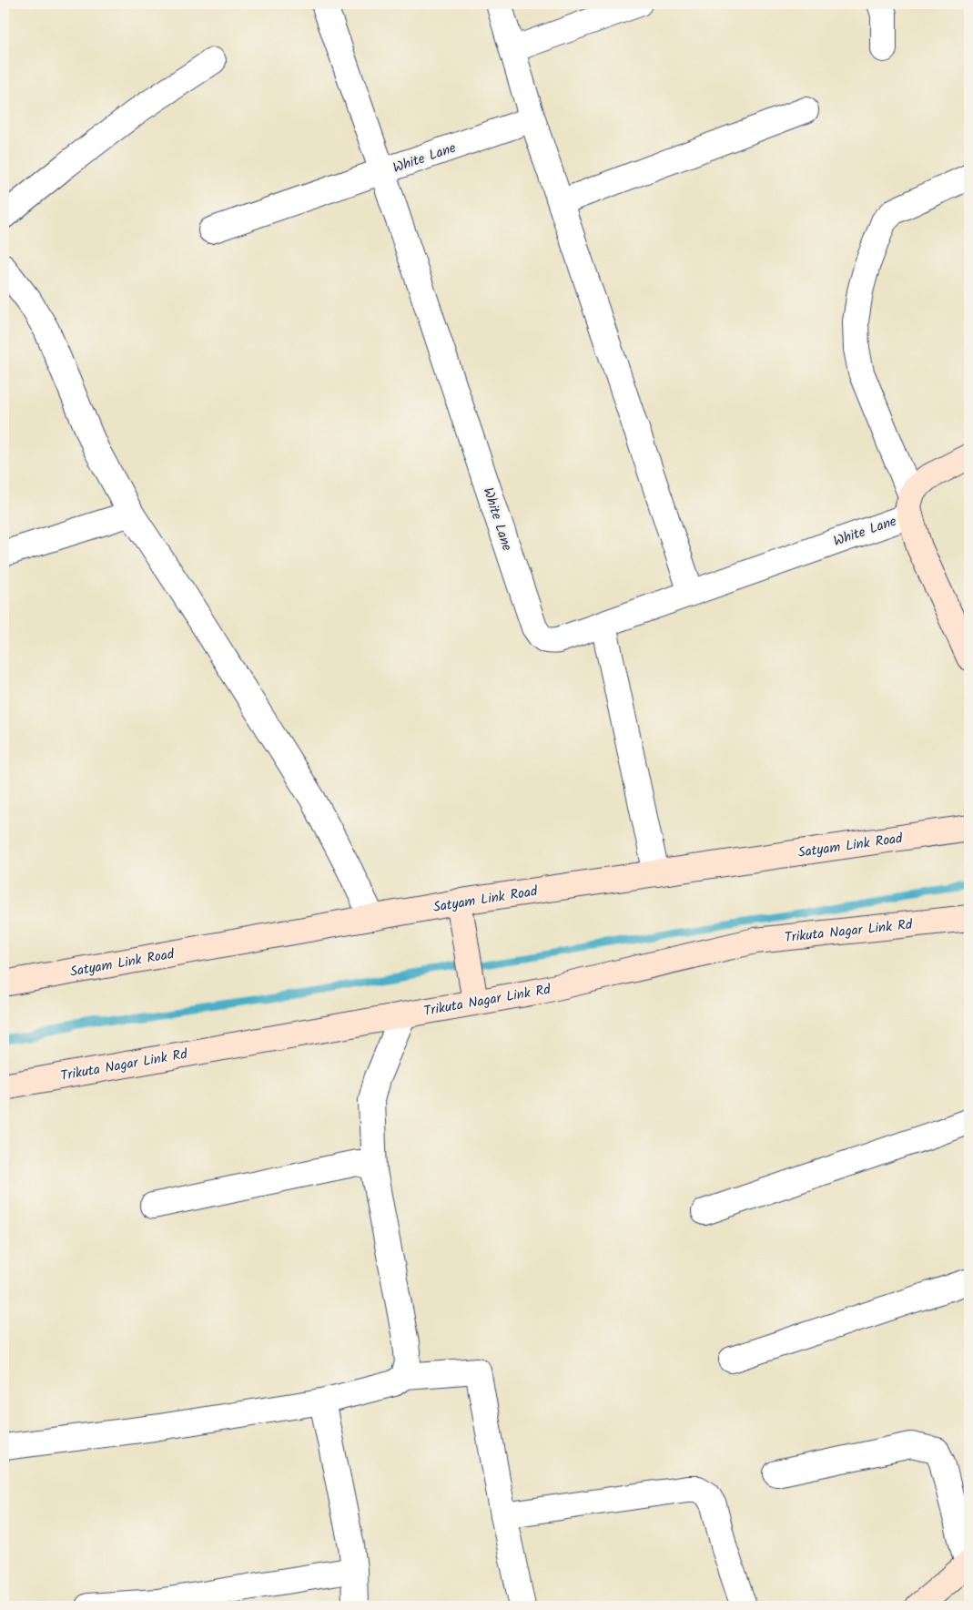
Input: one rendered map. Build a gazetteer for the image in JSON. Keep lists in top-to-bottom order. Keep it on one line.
{"streets":{"main road":["Satyam Link Road","Trikuta Nagar Link Rd"],"street":["White Lane"]}}
